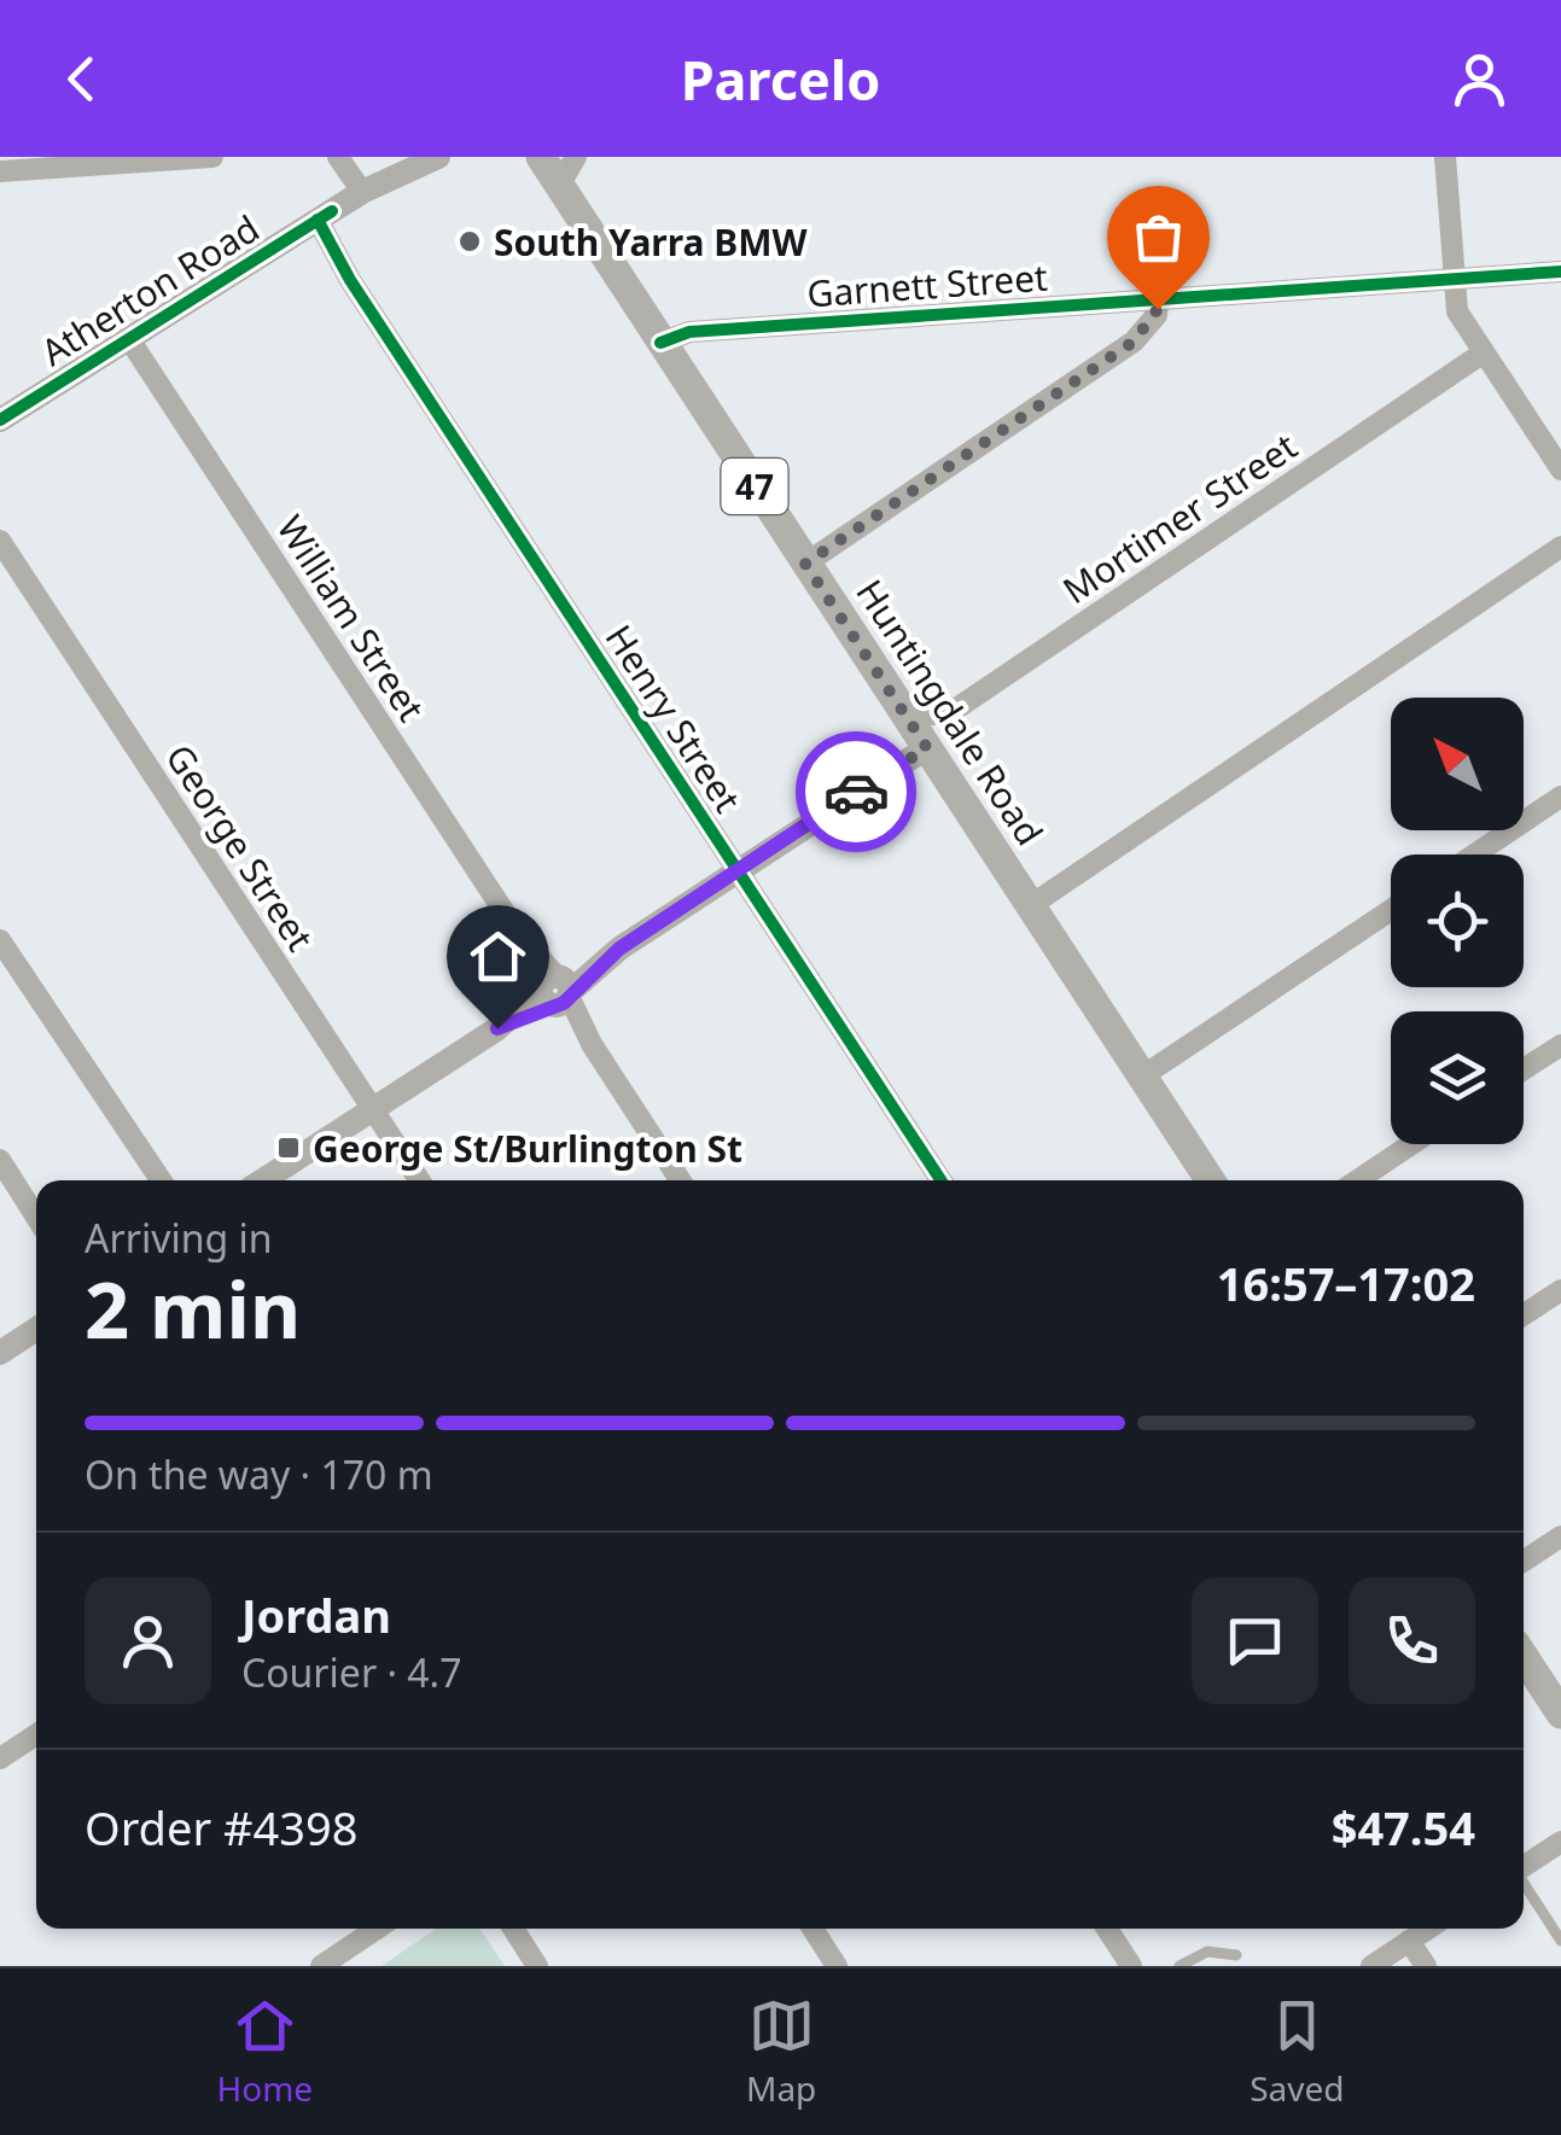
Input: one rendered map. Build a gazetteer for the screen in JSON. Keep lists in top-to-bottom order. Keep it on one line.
{"streets":{"main road":["47","Huntingdale Road"],"street":["Garnett Street","Atherton Road","Mortimer Street","William Street","Henry Street","George Street"]},"crossings":[["Garnett Street","Huntingdale Road"],["Atherton Road","William Street"],["Atherton Road","Henry Street"],["Mortimer Street","Huntingdale Road"]],"places":{"other":["South Yarra BMW"],"transit":["George St/Burlington St"]},"north":"top left","page":{"header":"Parcelo","heading":["2 min","Arriving in","16:57–17:02"],"panel":["Jordan","Courier · 4.7","Order #4398","$47.54"],"bar":"On the way · 170 m","tabs":["Home","Map","Saved"]}}
